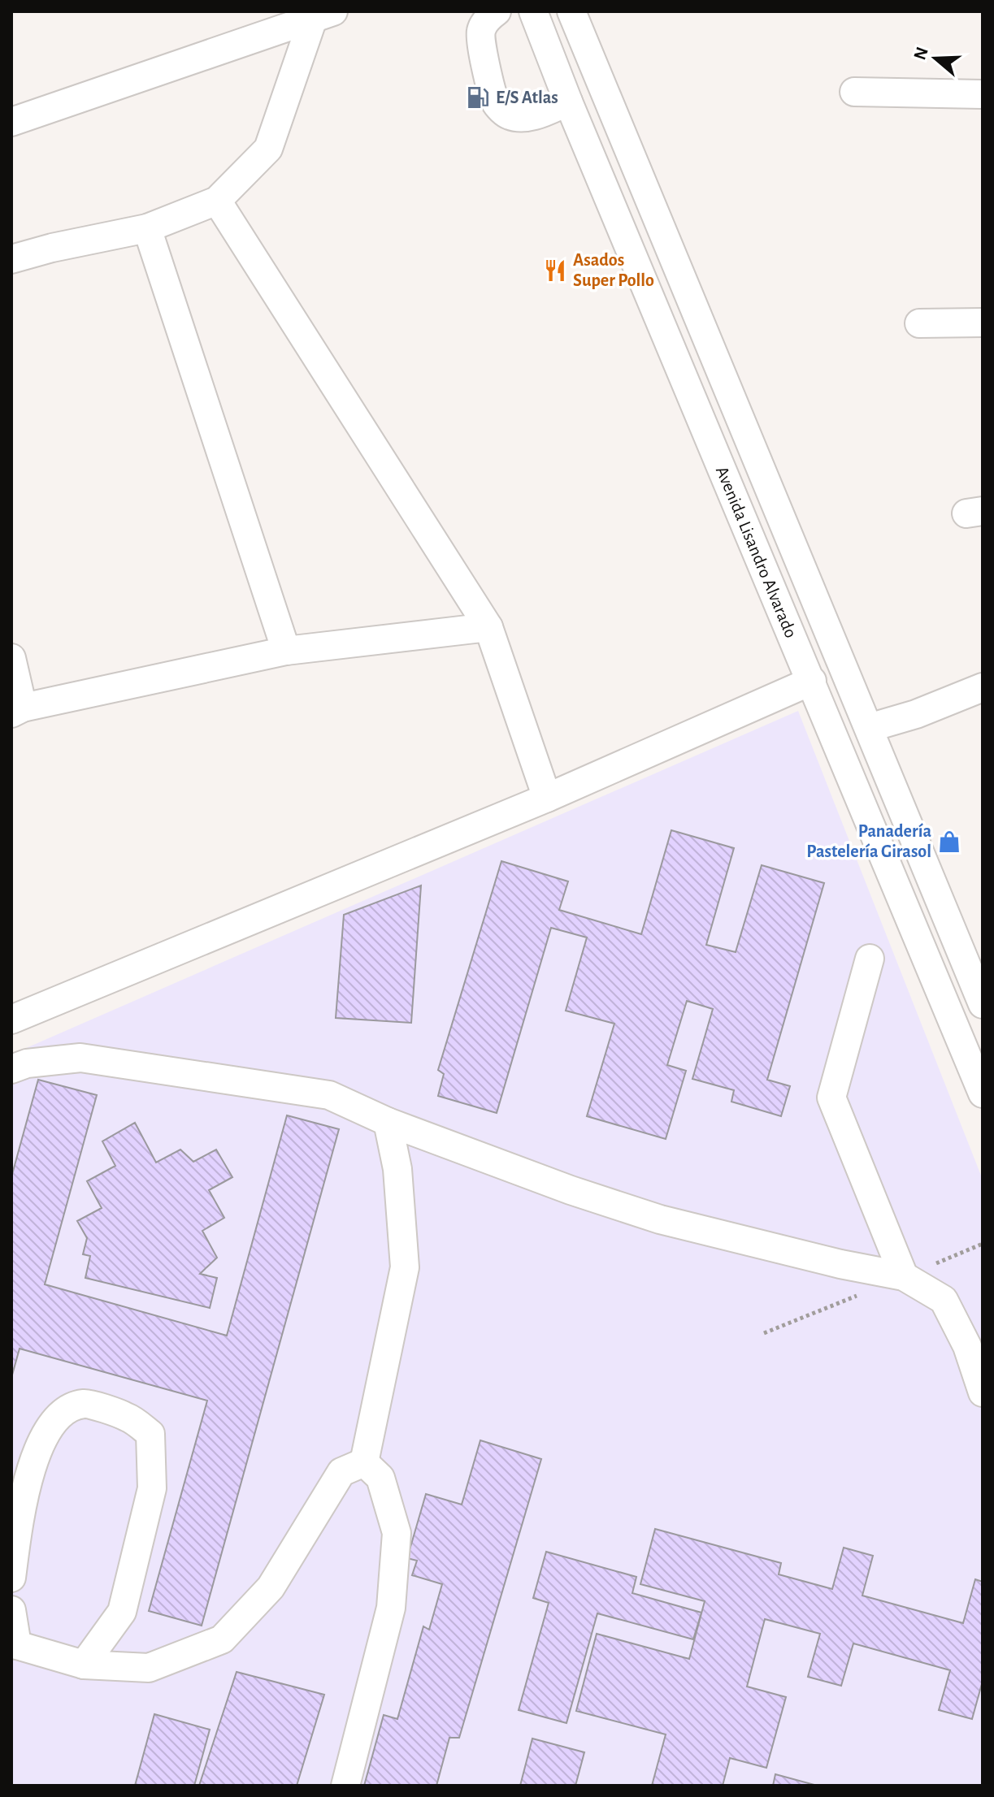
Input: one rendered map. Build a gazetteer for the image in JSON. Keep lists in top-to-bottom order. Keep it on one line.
{"streets":{"street":["Avenida Lisandro Alvarado"]},"places":{"fuel station":["E/S Atlas"],"restaurant":["Asados Super Pollo"],"shop":["Panadería Pastelería Girasol"]},"north":"left"}
